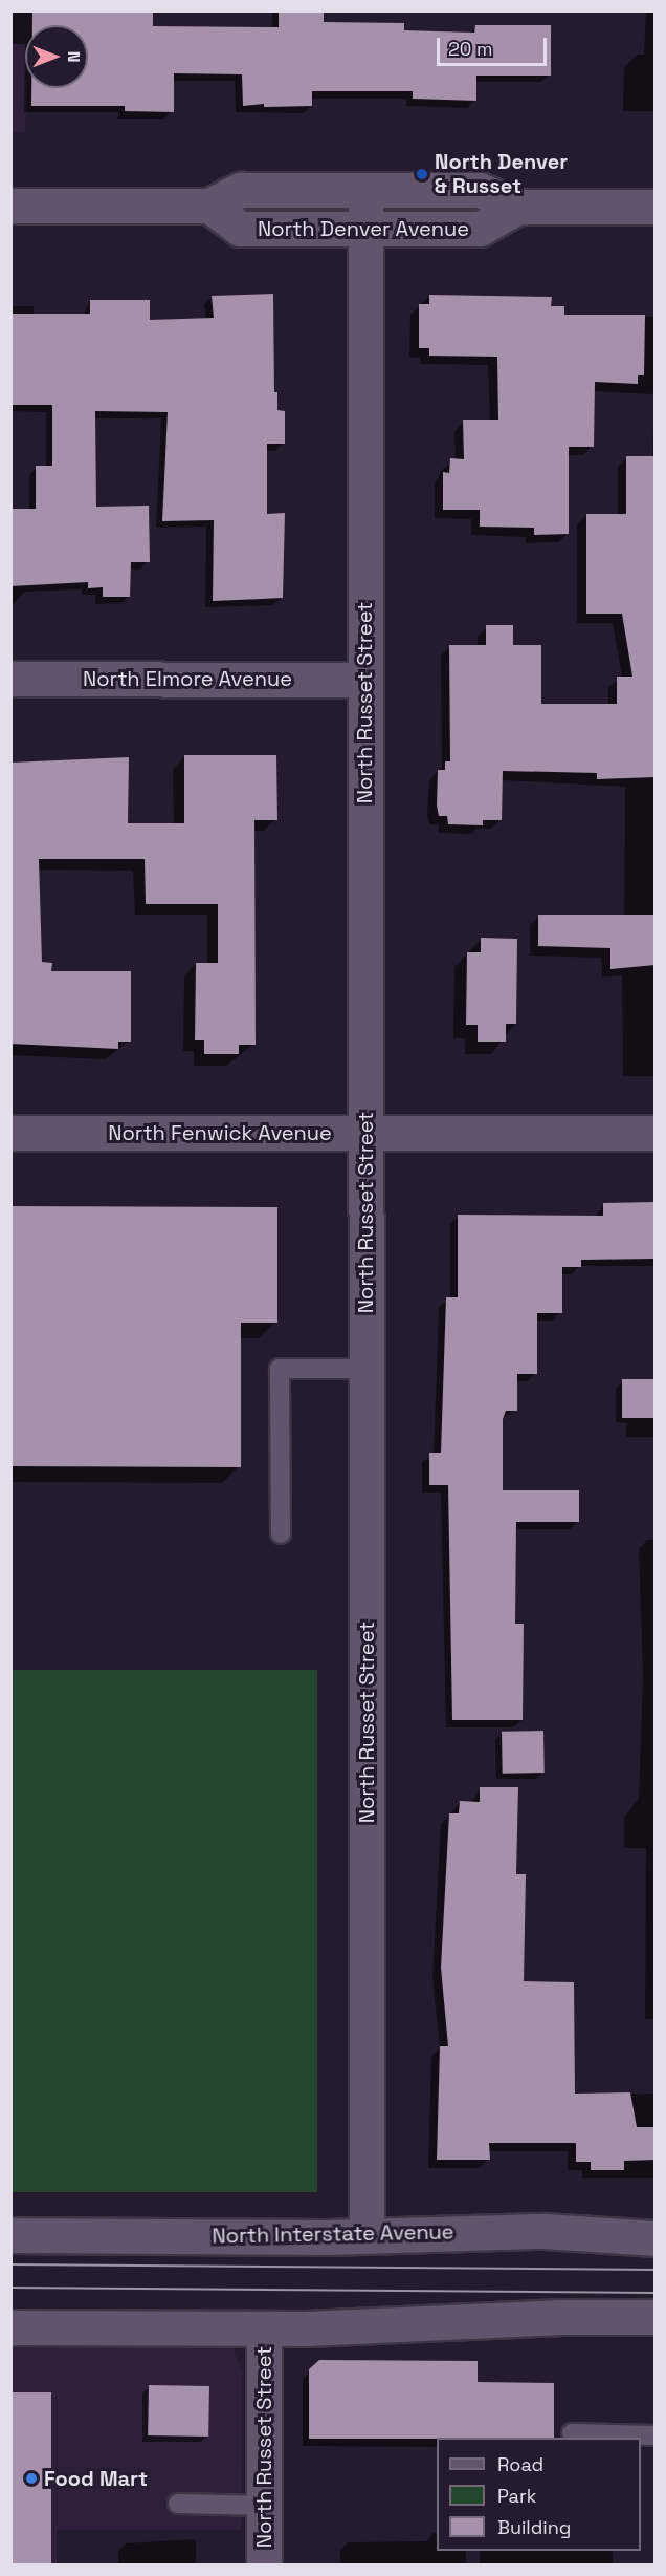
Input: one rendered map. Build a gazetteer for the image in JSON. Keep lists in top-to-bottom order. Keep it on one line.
{"streets":{"street":["North Denver Avenue","North Elmore Avenue","North Russet Street","North Fenwick Avenue","North Interstate Avenue"]},"crossings":[["North Denver Avenue","North Russet Street"],["North Elmore Avenue","North Russet Street"],["North Russet Street","North Fenwick Avenue"],["North Russet Street","North Interstate Avenue"]],"places":["North Denver & Russet","Food Mart"],"legend":["Road","Park","Building"],"scale_bar":"20 m","north":"right"}
